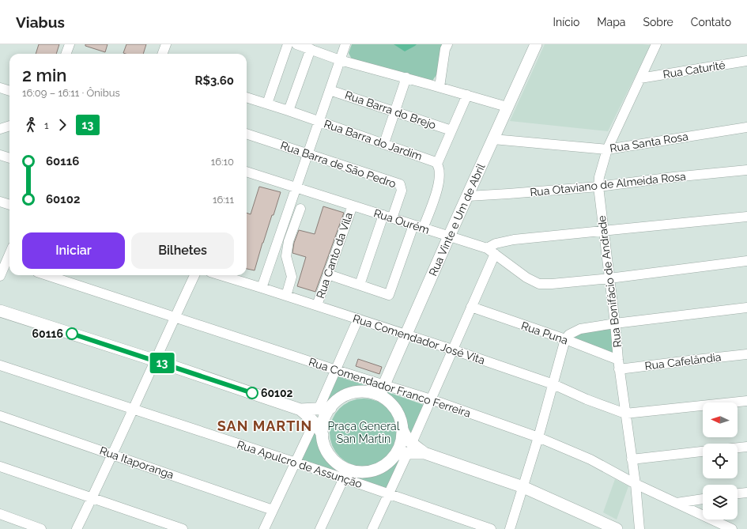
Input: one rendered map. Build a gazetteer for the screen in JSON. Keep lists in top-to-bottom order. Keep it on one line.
{"streets":{"main road":["Rua Vinte e Um de Abril"],"street":["Rua Caturité","Rua Barra do Brejo","Rua Barra do Jardim","Rua Santa Rosa","Rua Barra de São Pedro","Rua Otaviano de Almeida Rosa","Rua Ourém","Rua Canto da Vila","Rua Bonifácio de Andrade","Rua Puna","Rua Comendador José Vita","Rua Cafelândia","Rua Comendador Franco Ferreira","Rua Itaporanga","Rua Apulcro de Assunção"]},"crossings":[["Rua Caturité","Rua Bonifácio de Andrade"],["Rua Santa Rosa","Rua Vinte e Um de Abril"],["Rua Santa Rosa","Rua Bonifácio de Andrade"],["Rua Barra de São Pedro","Rua Ourém"],["Rua Otaviano de Almeida Rosa","Rua Vinte e Um de Abril"],["Rua Otaviano de Almeida Rosa","Rua Bonifácio de Andrade"],["Rua Vinte e Um de Abril","Rua Ourém"],["Rua Vinte e Um de Abril","Rua Comendador José Vita"],["Rua Vinte e Um de Abril","Rua Comendador Franco Ferreira"],["Rua Vinte e Um de Abril","Rua Apulcro de Assunção"],["Rua Ourém","Rua Canto da Vila"],["Rua Ourém","Rua Bonifácio de Andrade"],["Rua Canto da Vila","Rua Comendador José Vita"],["Rua Bonifácio de Andrade","Rua Puna"],["Rua Bonifácio de Andrade","Rua Comendador José Vita"],["Rua Bonifácio de Andrade","Rua Cafelândia"],["Rua Bonifácio de Andrade","Rua Comendador Franco Ferreira"],["Rua Comendador Franco Ferreira","Rua Apulcro de Assunção"]],"districts":["SAN MARTIN"],"parks":["Praça General San Martin"],"places":["60116","60102"],"lines":["bus line 13"],"north":"left","page":{"header":"Viabus","nav":["Início","Mapa","Sobre","Contato"],"on_map":"13","heading":["2 min","16:09 – 16:11 · Ônibus","R$3.60"],"legs":["1","13"],"list":[{"name":"60116","value":"16:10"},{"name":"60102","value":"16:11"}],"buttons":["Iniciar","Bilhetes"]}}
